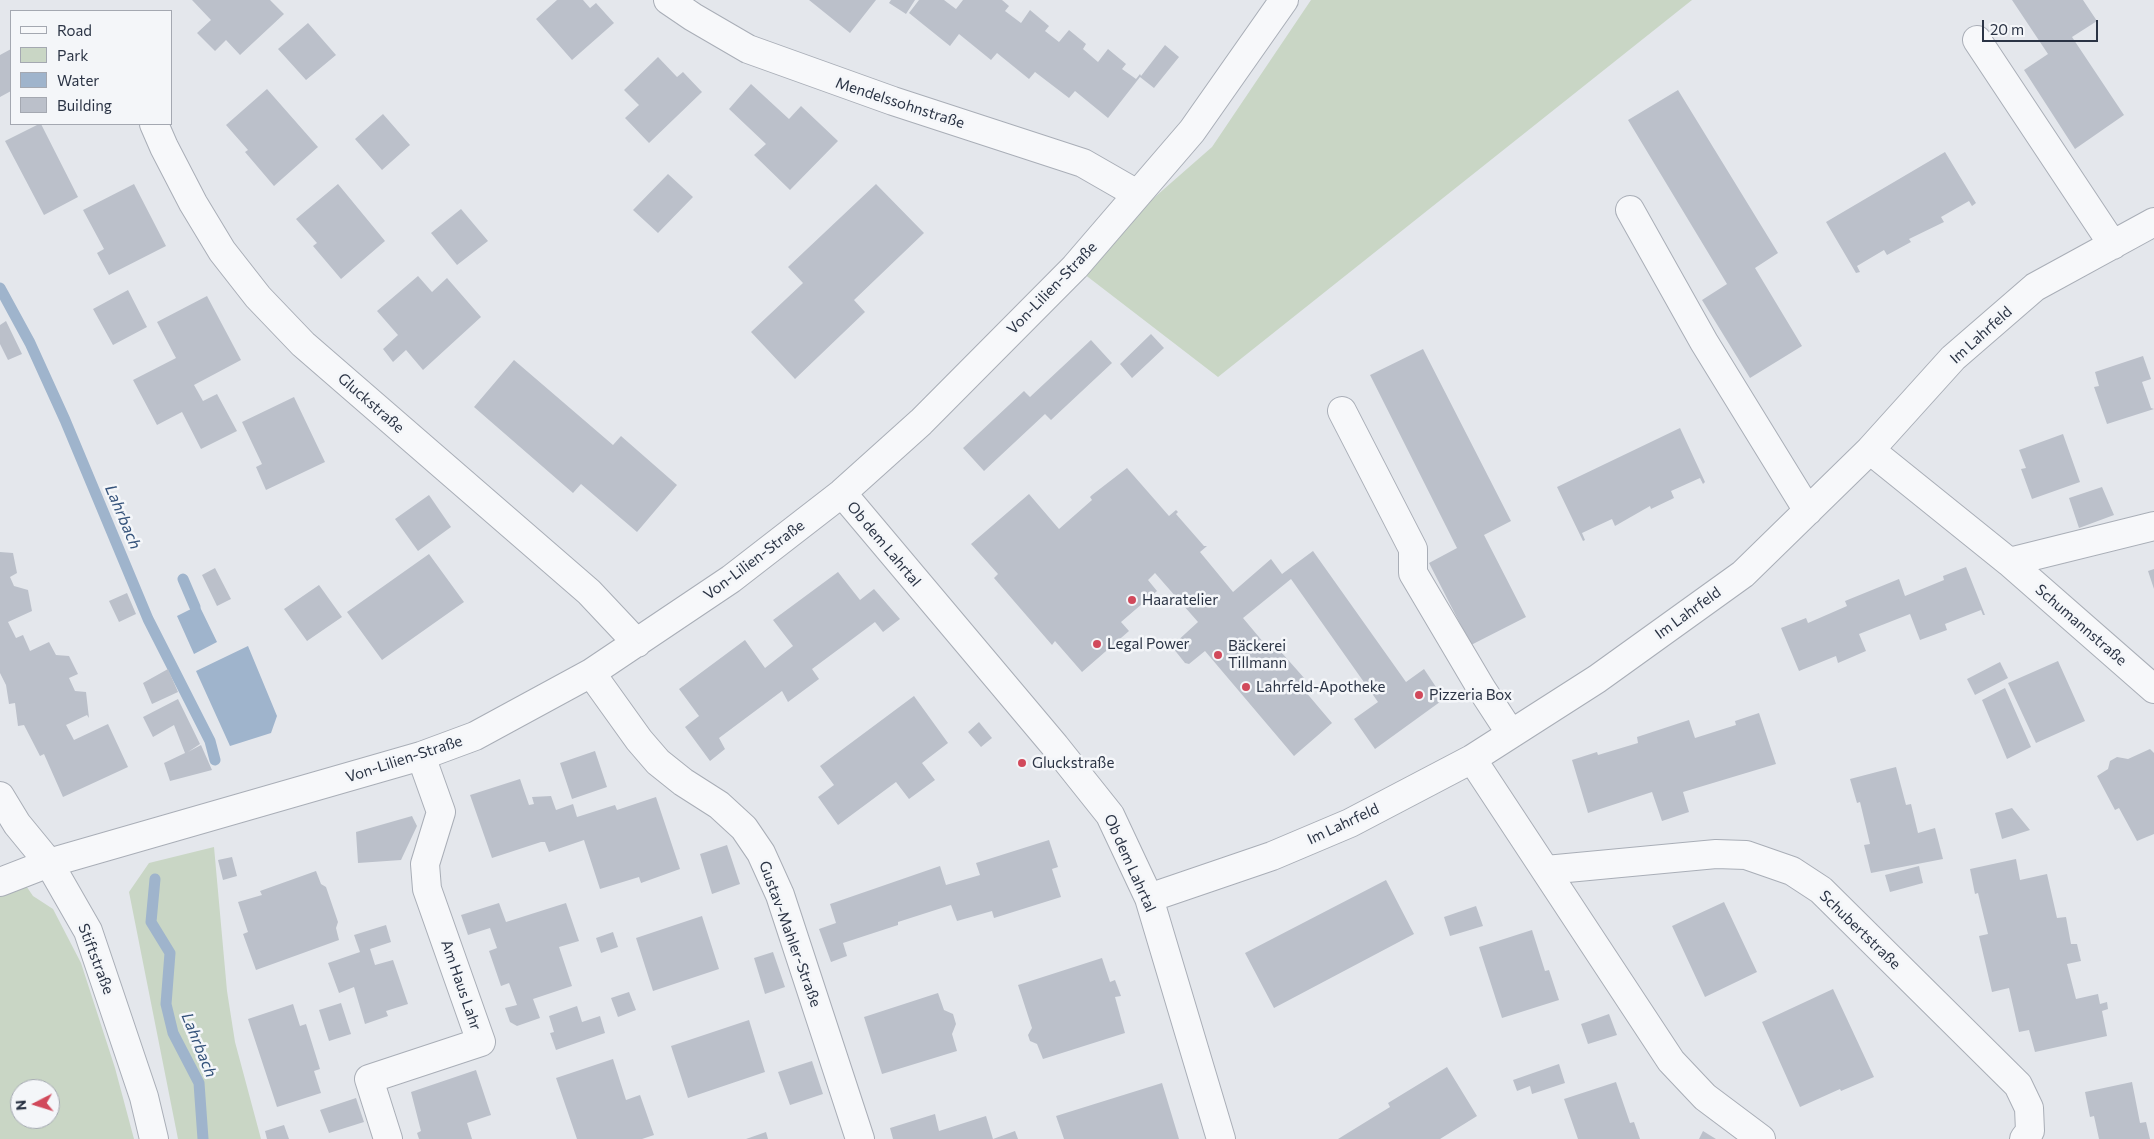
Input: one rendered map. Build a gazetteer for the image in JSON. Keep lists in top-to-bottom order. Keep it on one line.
{"streets":{"street":["Mendelssohnstraße","Von-Lilien-Straße","Im Lahrfeld","Gluckstraße","Ob dem Lahrtal","Schumannstraße","Schubertstraße","Gustav-Mahler-Straße","Stiftstraße","Am Haus Lahr"]},"crossings":[["Mendelssohnstraße","Von-Lilien-Straße"],["Von-Lilien-Straße","Gluckstraße"],["Von-Lilien-Straße","Ob dem Lahrtal"],["Von-Lilien-Straße","Gustav-Mahler-Straße"],["Von-Lilien-Straße","Stiftstraße"],["Von-Lilien-Straße","Am Haus Lahr"],["Im Lahrfeld","Ob dem Lahrtal"],["Im Lahrfeld","Schumannstraße"]],"water":["Lahrbach"],"places":["Haaratelier","Legal Power","Bäckerei Tillmann","Lahrfeld-Apotheke","Pizzeria Box","Gluckstraße"],"legend":["Road","Park","Water","Building"],"scale_bar":"20 m","north":"left"}
